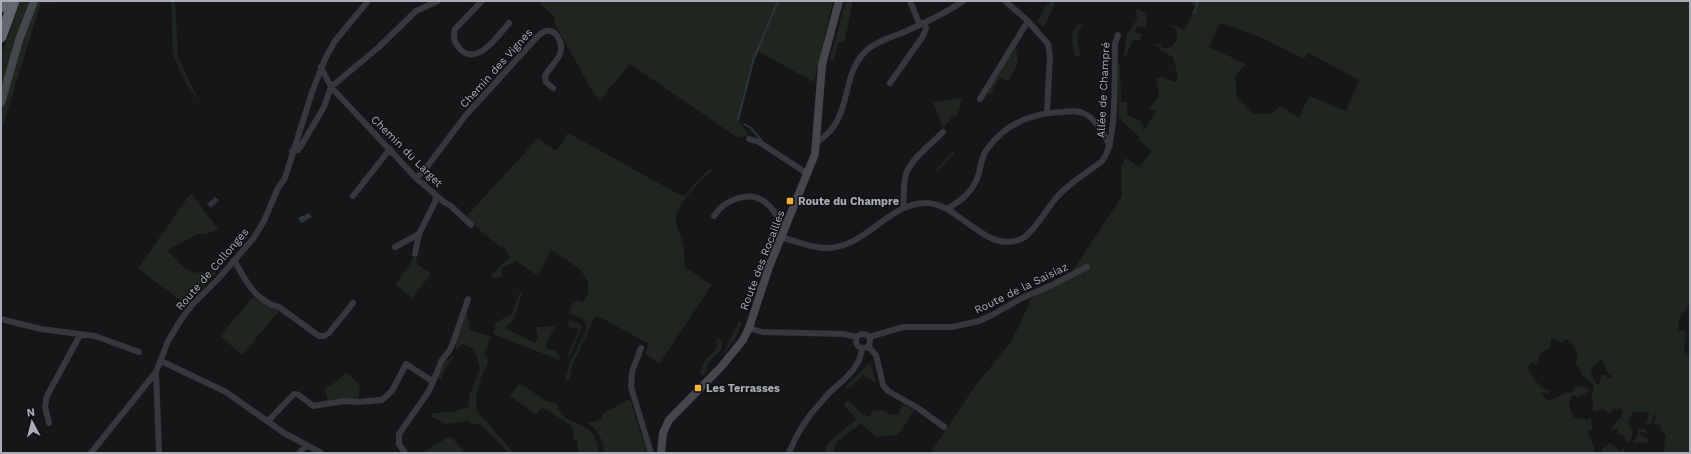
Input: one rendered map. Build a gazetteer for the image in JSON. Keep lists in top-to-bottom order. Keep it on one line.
{"streets":{"street":["Chemin des Vignes","Allée de Champré","Chemin du Larget","Route des Rocailles","Route de Collonges","Route de la Saisiaz"]},"crossings":[["Chemin des Vignes","Chemin du Larget"],["Chemin du Larget","Route de Collonges"]],"places":{"transit":["Route du Champre","Les Terrasses"]},"north":"top"}
